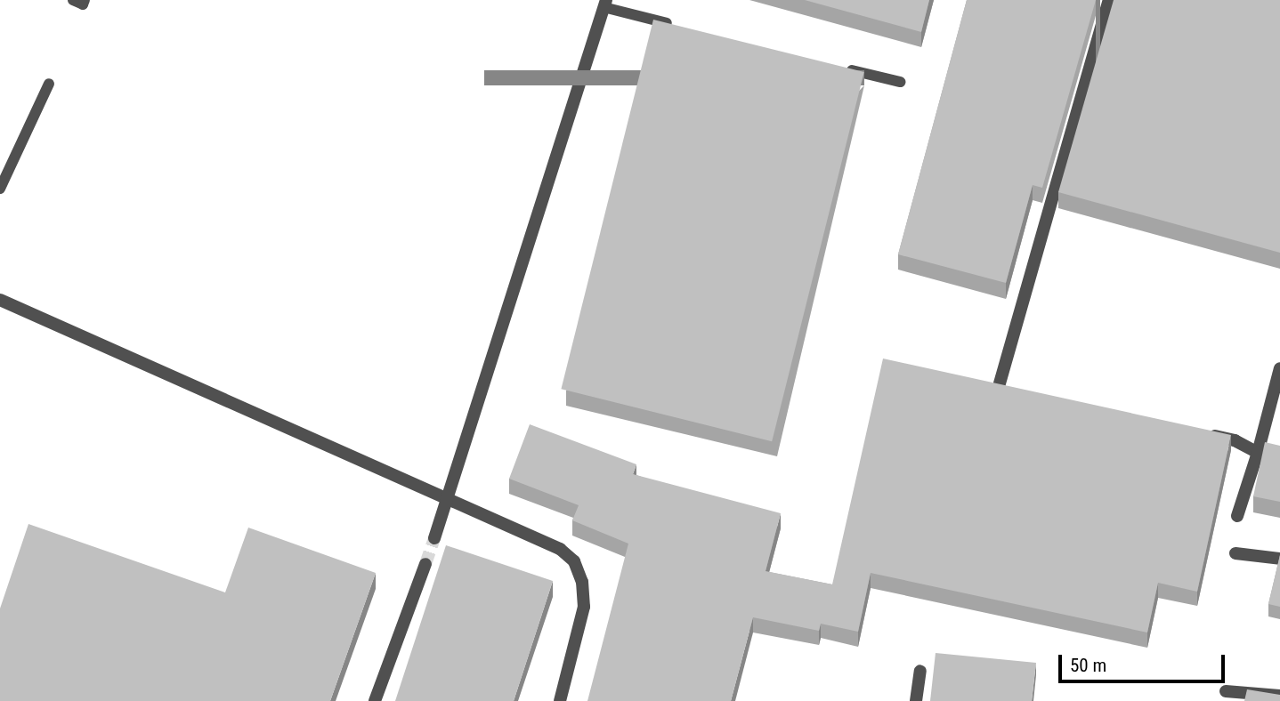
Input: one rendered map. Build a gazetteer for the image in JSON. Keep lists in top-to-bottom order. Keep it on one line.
{"scale_bar":"50 m"}
